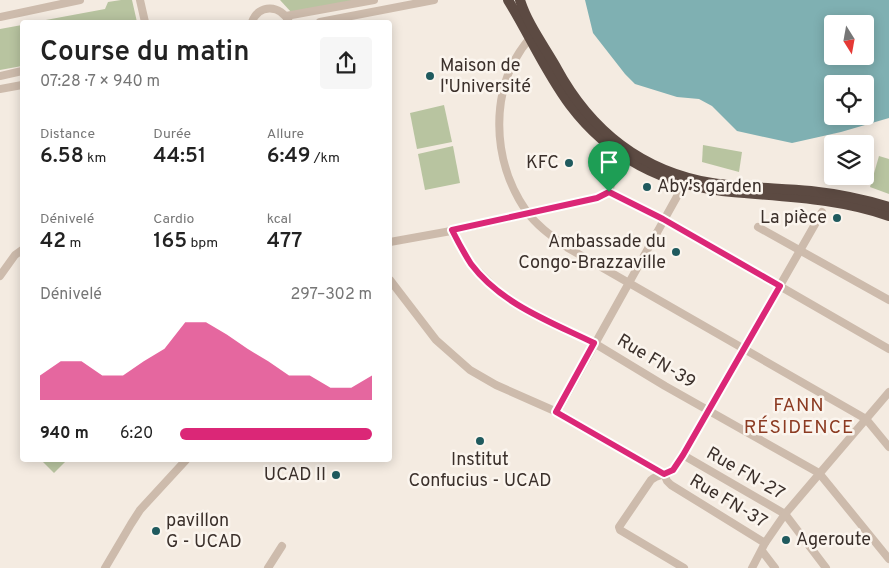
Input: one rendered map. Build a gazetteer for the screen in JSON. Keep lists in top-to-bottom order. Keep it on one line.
{"streets":{"street":["Rue FN-39","Rue FN-27","Rue FN-37"]},"districts":["FANN RÉSIDENCE"],"places":["Maison de l'Université","KFC","Aby's garden","La pièce","Ambassade du Congo-Brazzaville","Institut Confucius - UCAD","UCAD II","pavillon G - UCAD","Ageroute"],"north":"bottom","page":{"heading":["Course du matin","07:28 · 7 × 940 m"],"stats":[["Distance","6.58 km"],["Durée","44:51"],["Allure","6:49 /km"],["Dénivelé","42 m"],["Cardio","165 bpm"],["kcal","477"]],"chart":["Dénivelé","297–302 m"],"list":[{"name":"940 m","note":"6:20"}]}}
